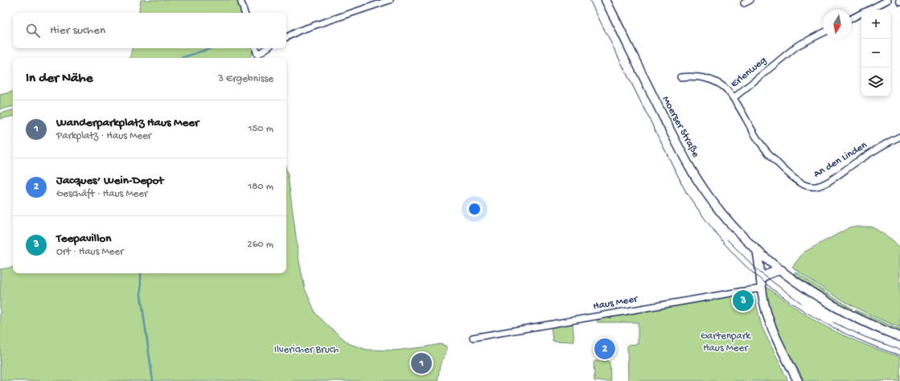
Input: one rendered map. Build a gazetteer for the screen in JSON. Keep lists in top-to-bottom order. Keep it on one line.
{"streets":{"main road":["Moerser Straße"],"street":["Erlenweg","An den Linden","Haus Meer"]},"crossings":[["Erlenweg","An den Linden"]],"parks":["Gartenpark Haus Meer","Ilvericher Bruch"],"north":"bottom","page":{"map_buttons":["+","−"],"search":"Hier suchen","heading":["In der Nähe","3 Ergebnisse"],"list":[{"mark":"1","name":"Wanderparkplatz Haus Meer","note":"Parkplatz · Haus Meer","value":"150 m"},{"mark":"2","name":"Jacques’ Wein-Depot","note":"Geschäft · Haus Meer","value":"180 m"},{"mark":"3","name":"Teepavillon","note":"Ort · Haus Meer","value":"260 m"}],"pins":["3","2","1"]}}
